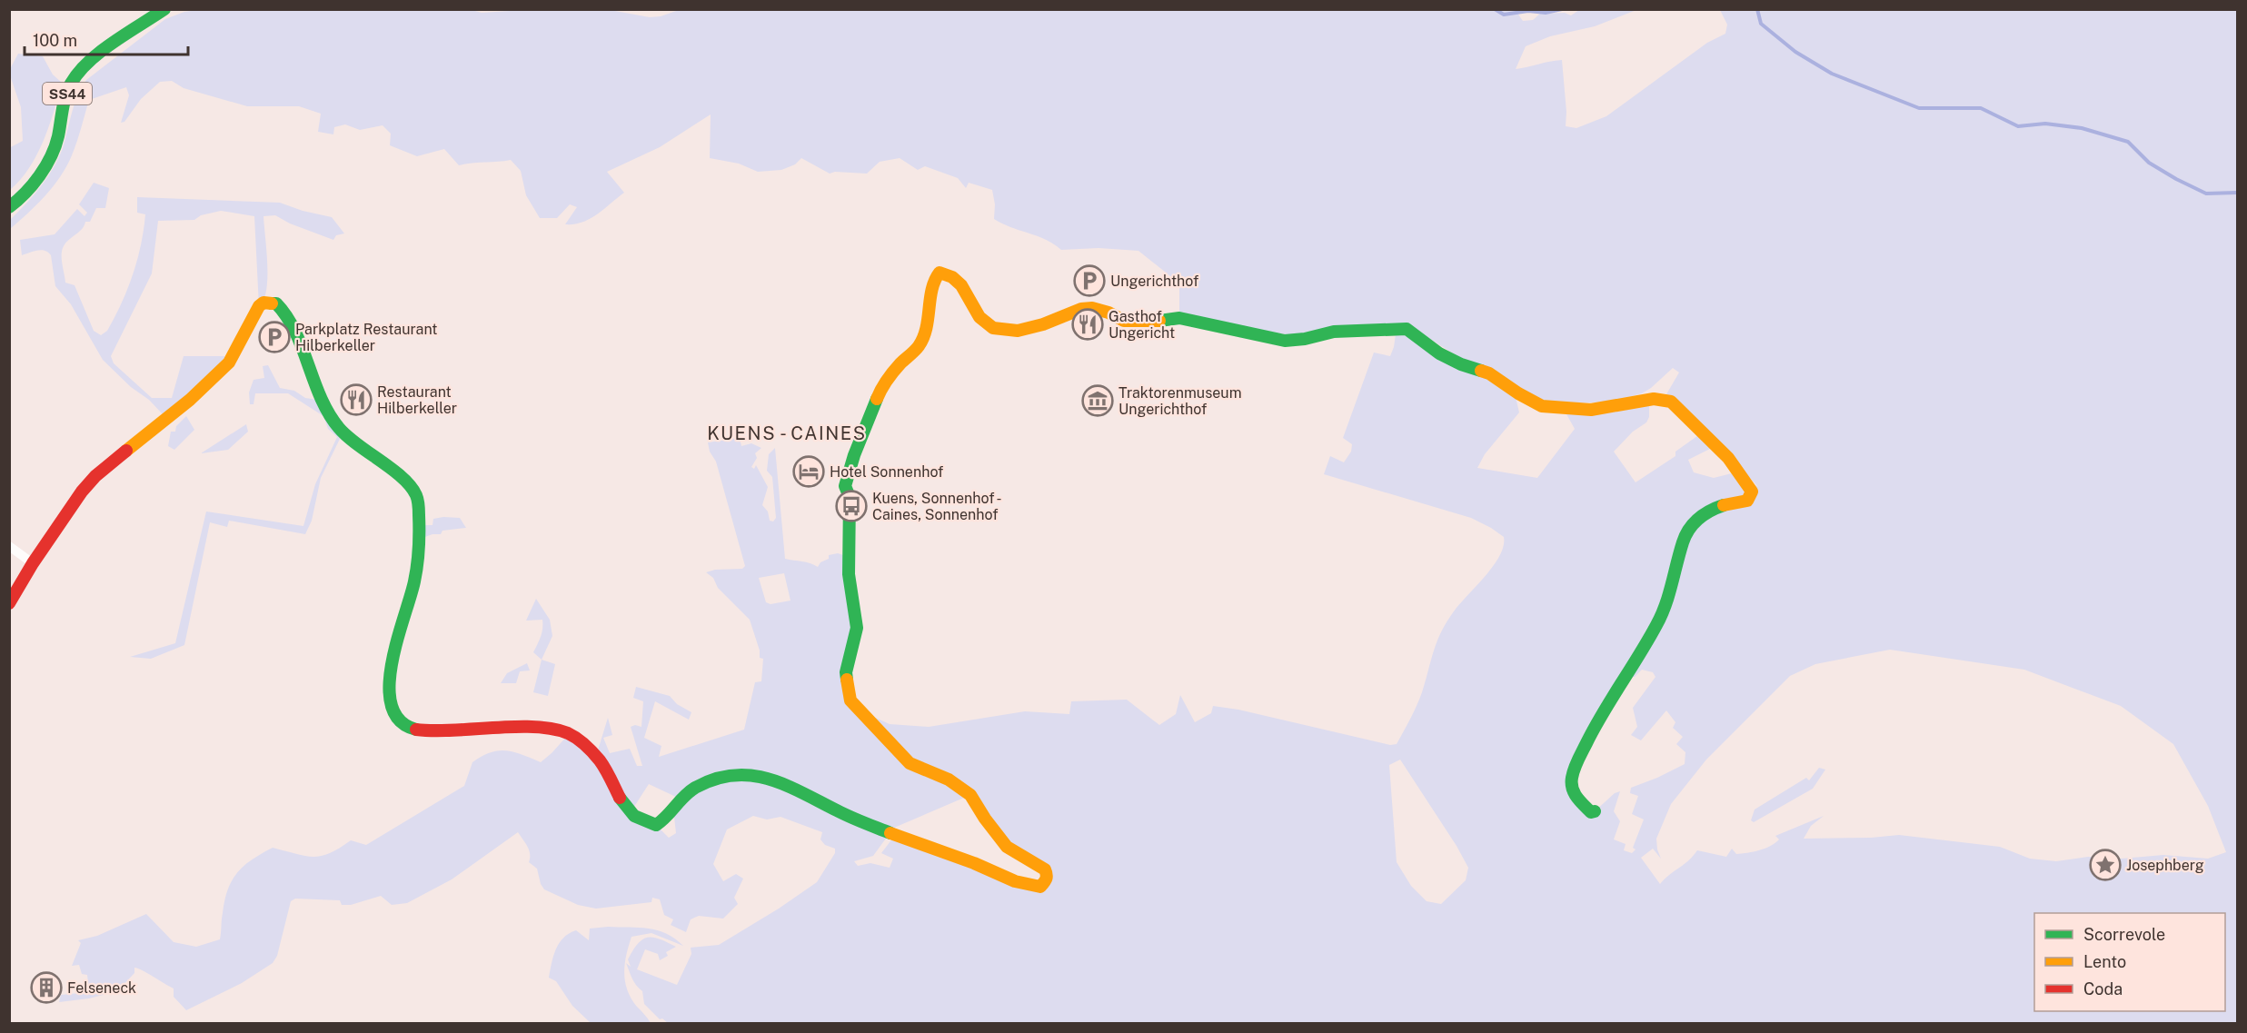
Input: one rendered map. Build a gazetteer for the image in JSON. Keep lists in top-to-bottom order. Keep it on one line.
{"streets":{"street":["SS44"]},"districts":["KUENS - CAINES"],"places":{"parking":["Ungerichthof","Parkplatz Restaurant Hilberkeller"],"restaurant":["Gasthof Ungericht","Restaurant Hilberkeller"],"museum":["Traktorenmuseum Ungerichthof"],"hotel":["Hotel Sonnenhof"],"bus stop":["Kuens, Sonnenhof - Caines, Sonnenhof"],"place":["Josephberg"],"building":["Felseneck"]},"legend":["Scorrevole","Lento","Coda"],"scale_bar":"100 m"}
